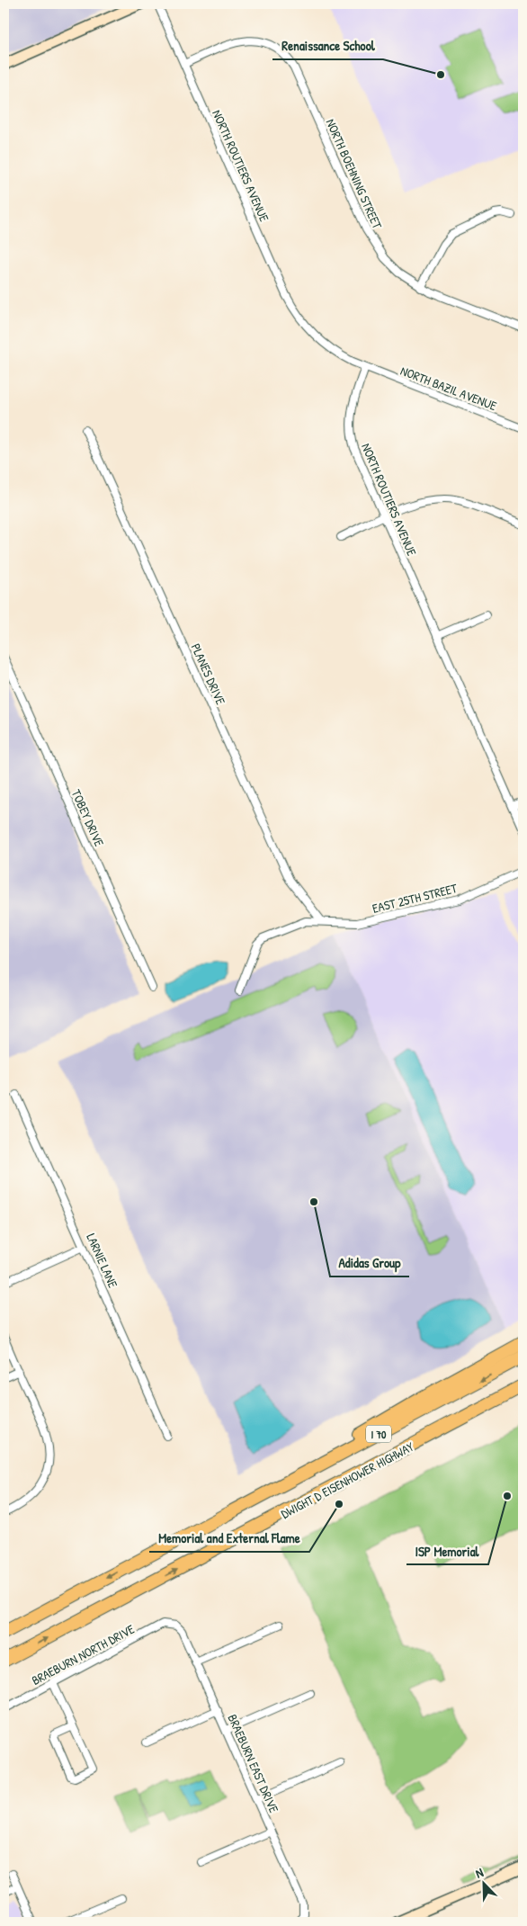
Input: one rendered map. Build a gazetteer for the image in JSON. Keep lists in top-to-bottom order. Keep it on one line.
{"streets":{"highway":["I 70","DWIGHT D EISENHOWER HIGHWAY"],"street":["NORTH ROUTIERS AVENUE","NORTH BOEHNING STREET","NORTH BAZIL AVENUE","PLANES DRIVE","TOBEY DRIVE","EAST 25TH STREET","LARNIE LANE","BRAEBURN NORTH DRIVE","BRAEBURN EAST DRIVE"]},"crossings":[["NORTH ROUTIERS AVENUE","NORTH BOEHNING STREET"],["NORTH ROUTIERS AVENUE","NORTH BAZIL AVENUE"],["PLANES DRIVE","EAST 25TH STREET"],["BRAEBURN NORTH DRIVE","BRAEBURN EAST DRIVE"]],"places":["Renaissance School","Adidas Group","ISP Memorial","Memorial and External Flame"],"north":"top left"}
